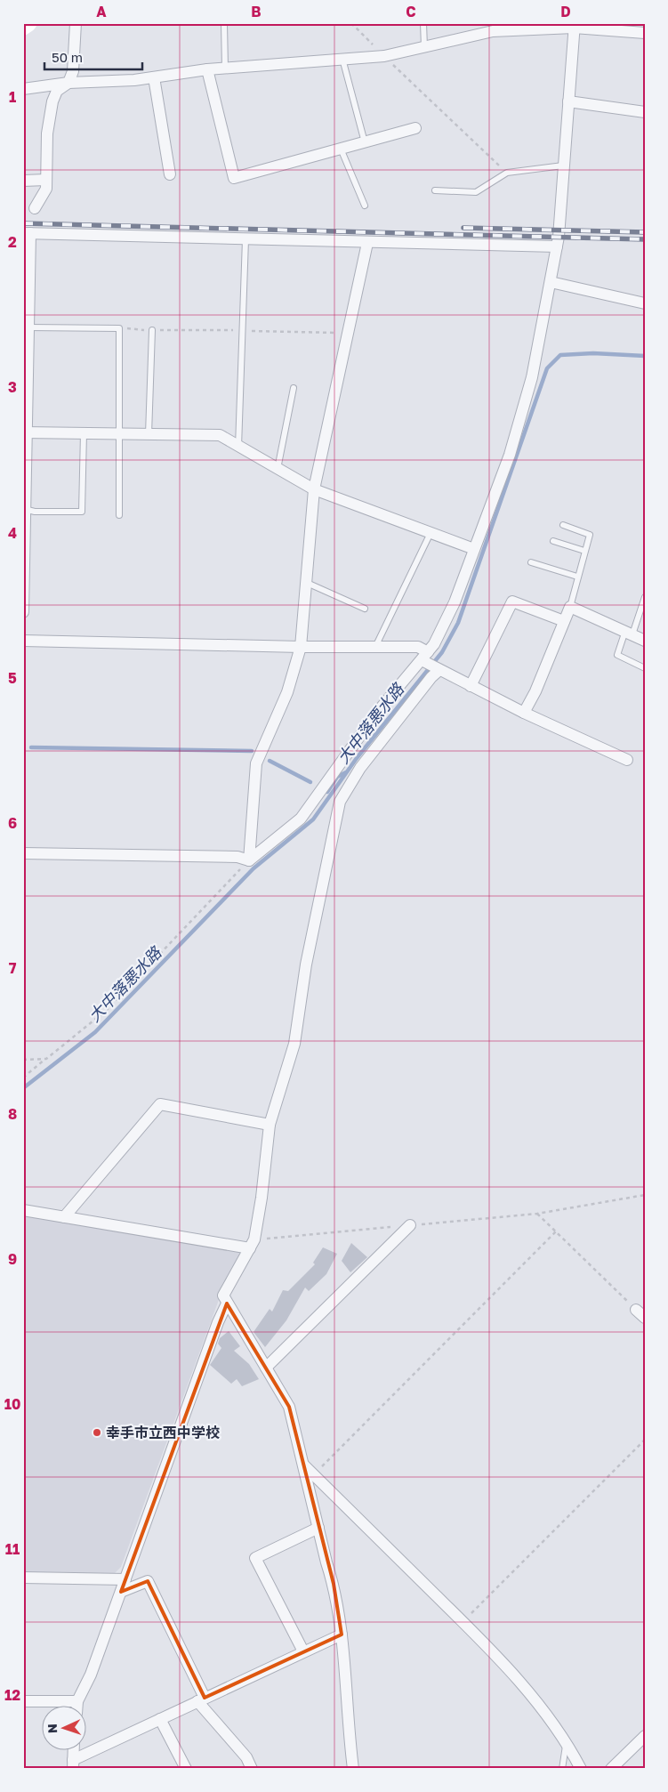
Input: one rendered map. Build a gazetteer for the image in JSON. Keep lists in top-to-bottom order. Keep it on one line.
{"water":["大中落悪水路"],"places":["幸手市立西中学校"],"scale_bar":"50 m","north":"left","grid":{"columns":["A","B","C","D"],"rows":["1","2","3","4","5","6","7","8","9","10","11","12"]}}
